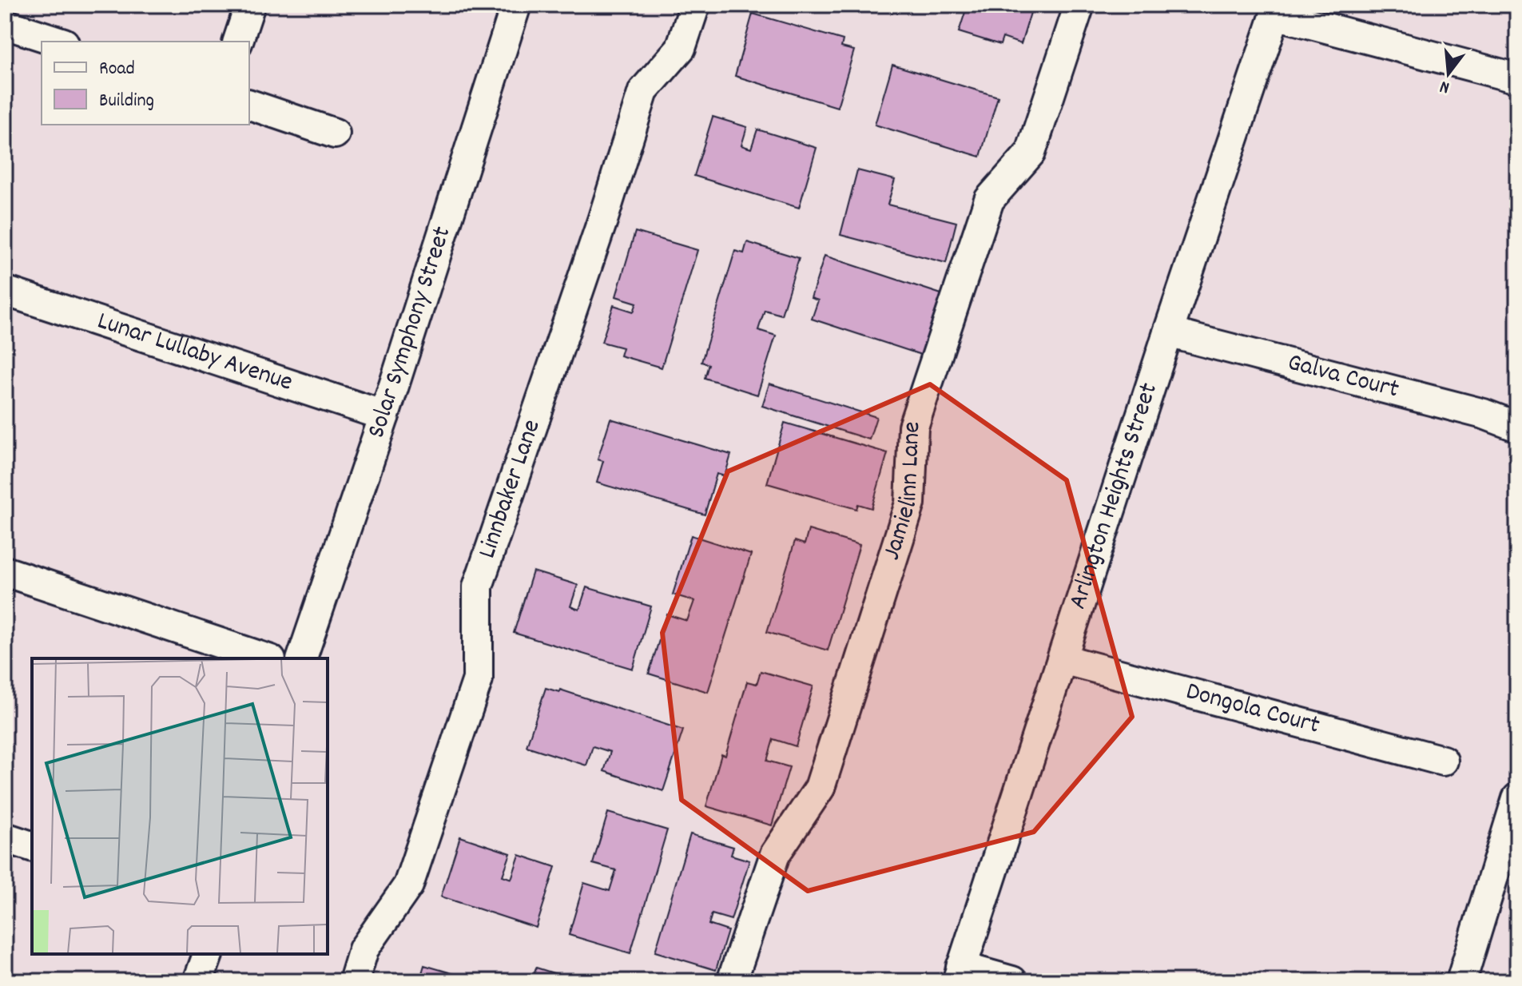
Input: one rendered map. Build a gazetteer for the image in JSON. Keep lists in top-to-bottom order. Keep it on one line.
{"streets":{"street":["Solar Symphony Street","Lunar Lullaby Avenue","Galva Court","Linnbaker Lane","Jamielinn Lane","Arlington Heights Street","Dongola Court"]},"crossings":[["Solar Symphony Street","Lunar Lullaby Avenue"],["Galva Court","Arlington Heights Street"],["Arlington Heights Street","Dongola Court"]],"legend":["Road","Building"],"north":"bottom"}
